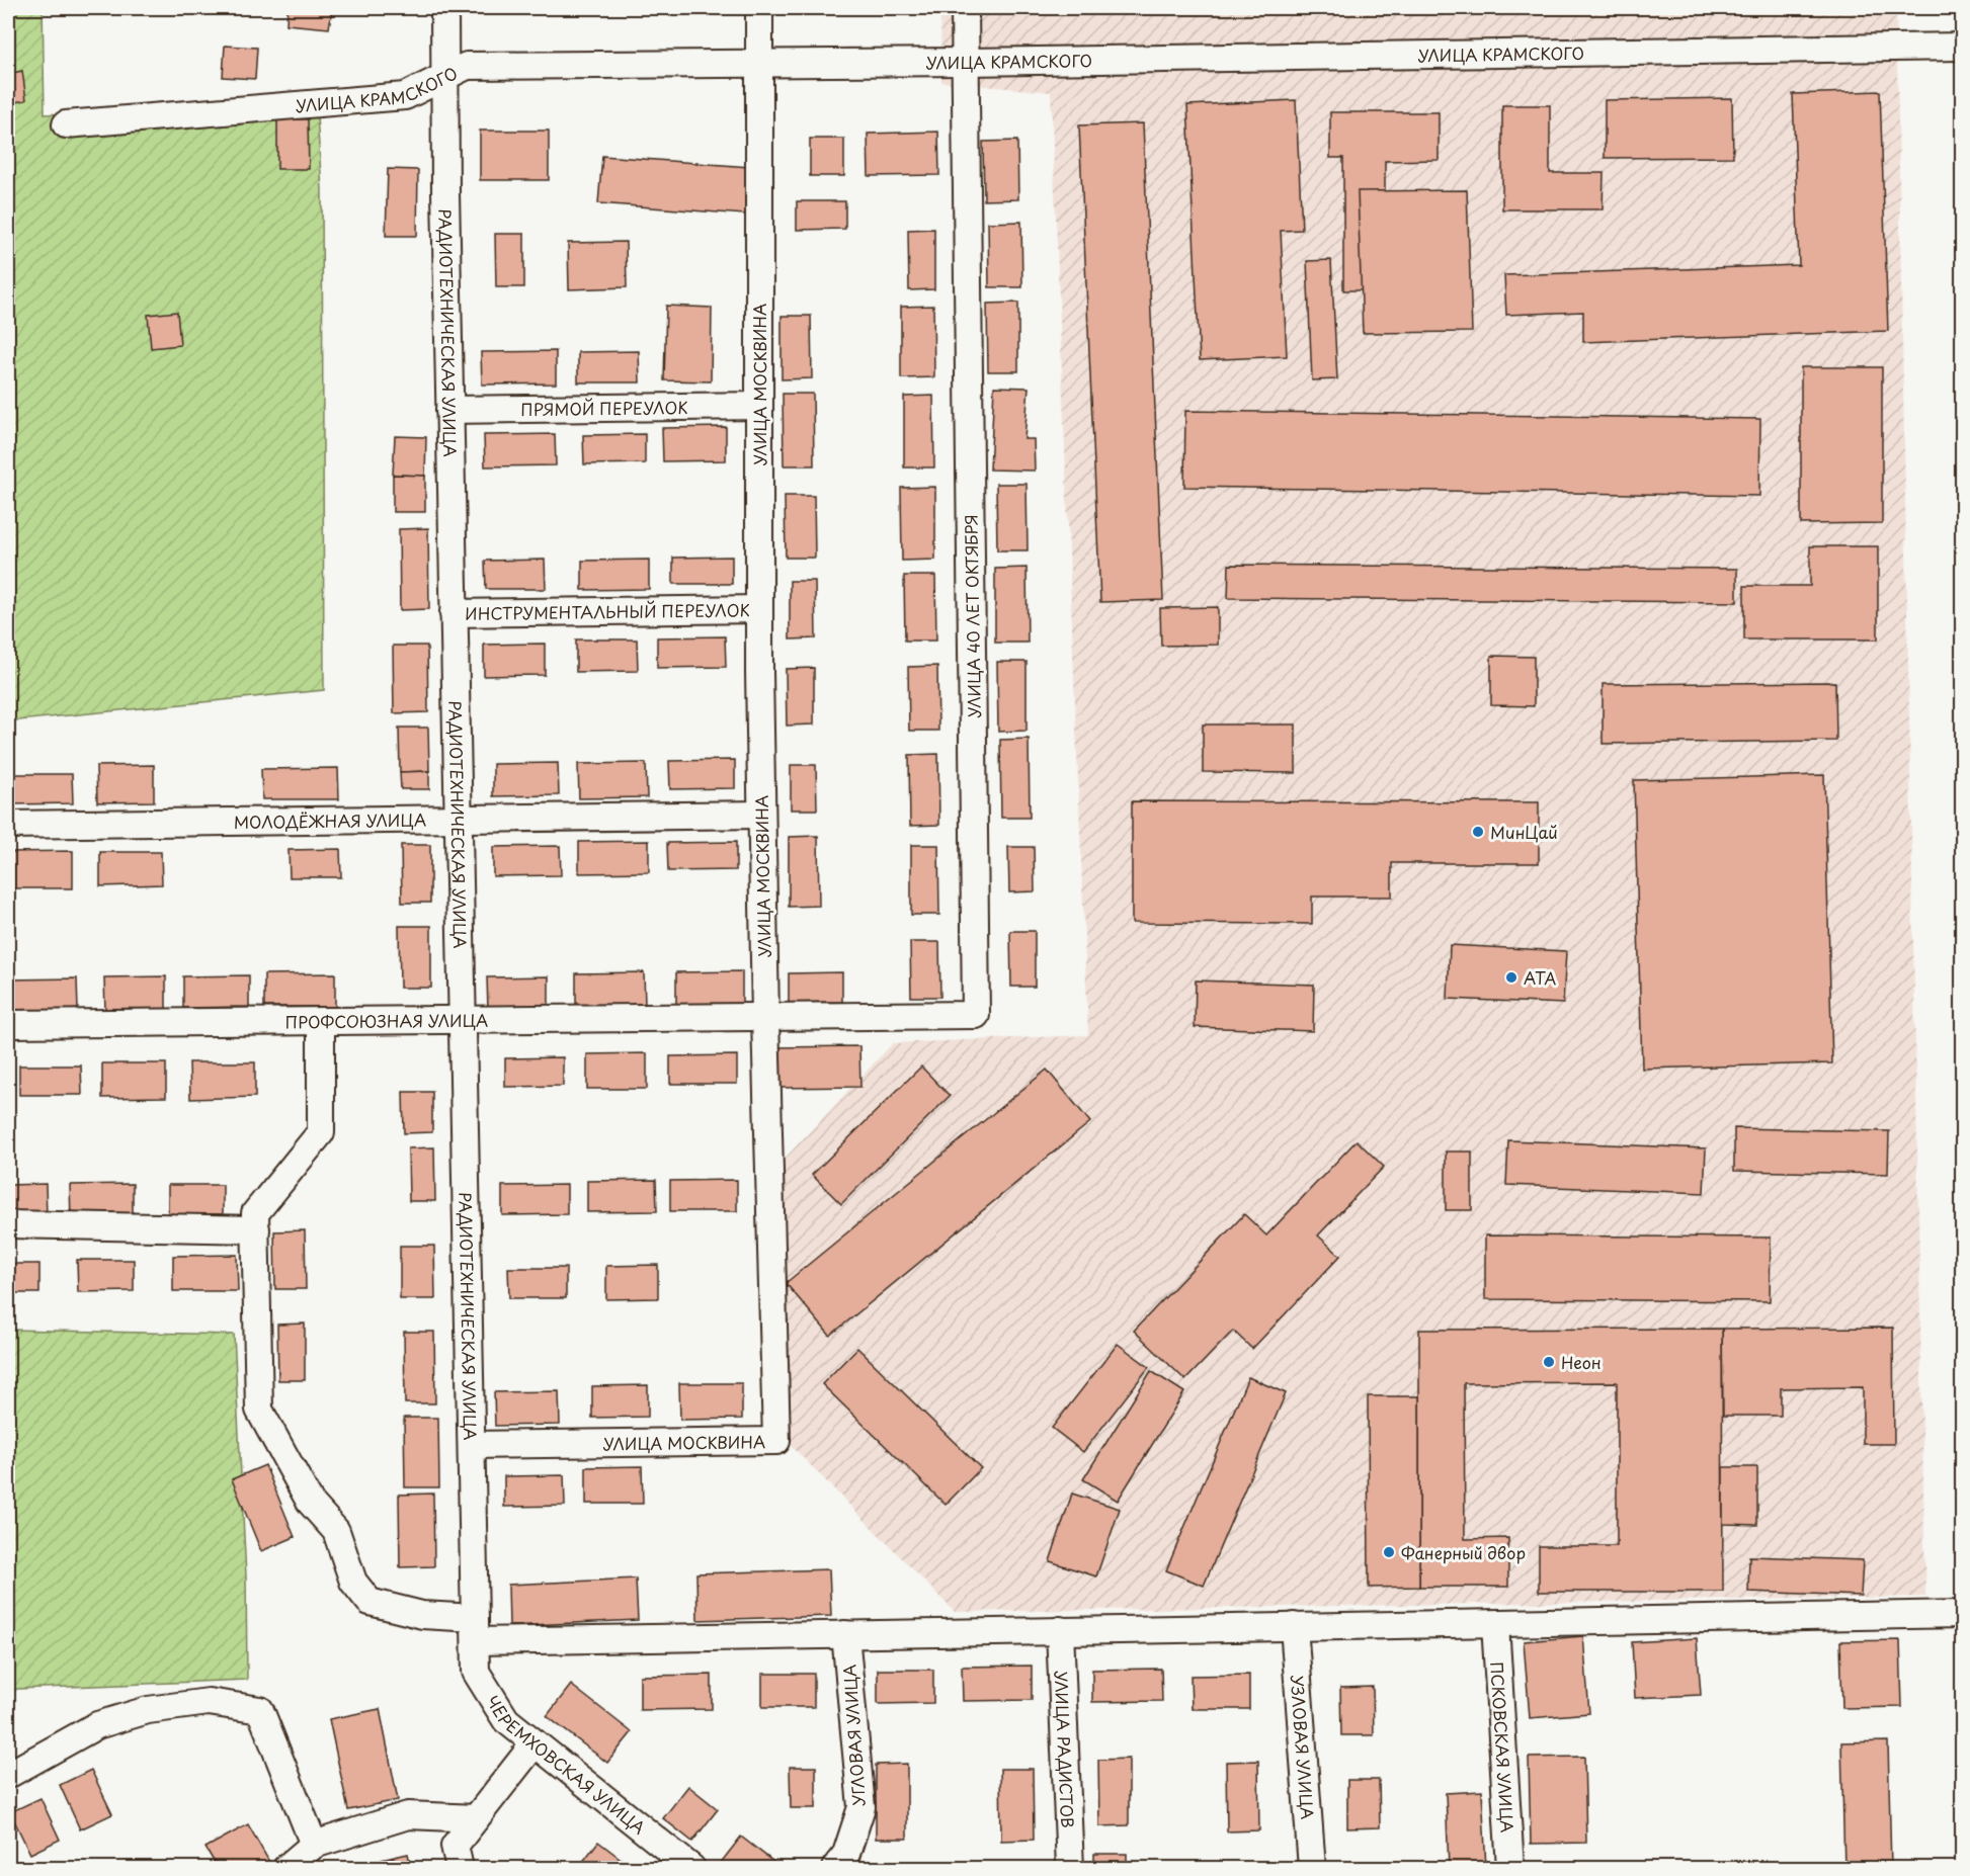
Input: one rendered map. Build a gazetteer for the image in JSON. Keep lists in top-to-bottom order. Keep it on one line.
{"streets":{"street":["УЛИЦА КРАМСКОГО","РАДИОТЕХНИЧЕСКАЯ УЛИЦА","УЛИЦА МОСКВИНА","ПРЯМОЙ ПЕРЕУЛОК","ИНСТРУМЕНТАЛЬНЫЙ ПЕРЕУЛОК","УЛИЦА 40 ЛЕТ ОКТЯБРЯ","МОЛОДЁЖНАЯ УЛИЦА","ПРОФСОЮЗНАЯ УЛИЦА","УГЛОВАЯ УЛИЦА","ПСКОВСКАЯ УЛИЦА","УЗЛОВАЯ УЛИЦА","УЛИЦА РАДИСТОВ","ЧЕРЕМХОВСКАЯ УЛИЦА"]},"crossings":[["УЛИЦА КРАМСКОГО","РАДИОТЕХНИЧЕСКАЯ УЛИЦА"],["УЛИЦА КРАМСКОГО","УЛИЦА МОСКВИНА"],["УЛИЦА КРАМСКОГО","УЛИЦА 40 ЛЕТ ОКТЯБРЯ"],["РАДИОТЕХНИЧЕСКАЯ УЛИЦА","УЛИЦА МОСКВИНА"],["РАДИОТЕХНИЧЕСКАЯ УЛИЦА","ПРЯМОЙ ПЕРЕУЛОК"],["РАДИОТЕХНИЧЕСКАЯ УЛИЦА","ИНСТРУМЕНТАЛЬНЫЙ ПЕРЕУЛОК"],["РАДИОТЕХНИЧЕСКАЯ УЛИЦА","МОЛОДЁЖНАЯ УЛИЦА"],["РАДИОТЕХНИЧЕСКАЯ УЛИЦА","ПРОФСОЮЗНАЯ УЛИЦА"],["РАДИОТЕХНИЧЕСКАЯ УЛИЦА","ЧЕРЕМХОВСКАЯ УЛИЦА"],["УЛИЦА МОСКВИНА","ПРЯМОЙ ПЕРЕУЛОК"],["УЛИЦА МОСКВИНА","ИНСТРУМЕНТАЛЬНЫЙ ПЕРЕУЛОК"],["УЛИЦА МОСКВИНА","УЛИЦА 40 ЛЕТ ОКТЯБРЯ"],["УЛИЦА МОСКВИНА","МОЛОДЁЖНАЯ УЛИЦА"],["УЛИЦА МОСКВИНА","ПРОФСОЮЗНАЯ УЛИЦА"],["УЛИЦА 40 ЛЕТ ОКТЯБРЯ","ПРОФСОЮЗНАЯ УЛИЦА"]],"places":["МинЦай","АТА","Неон","Фанерный двор"]}
